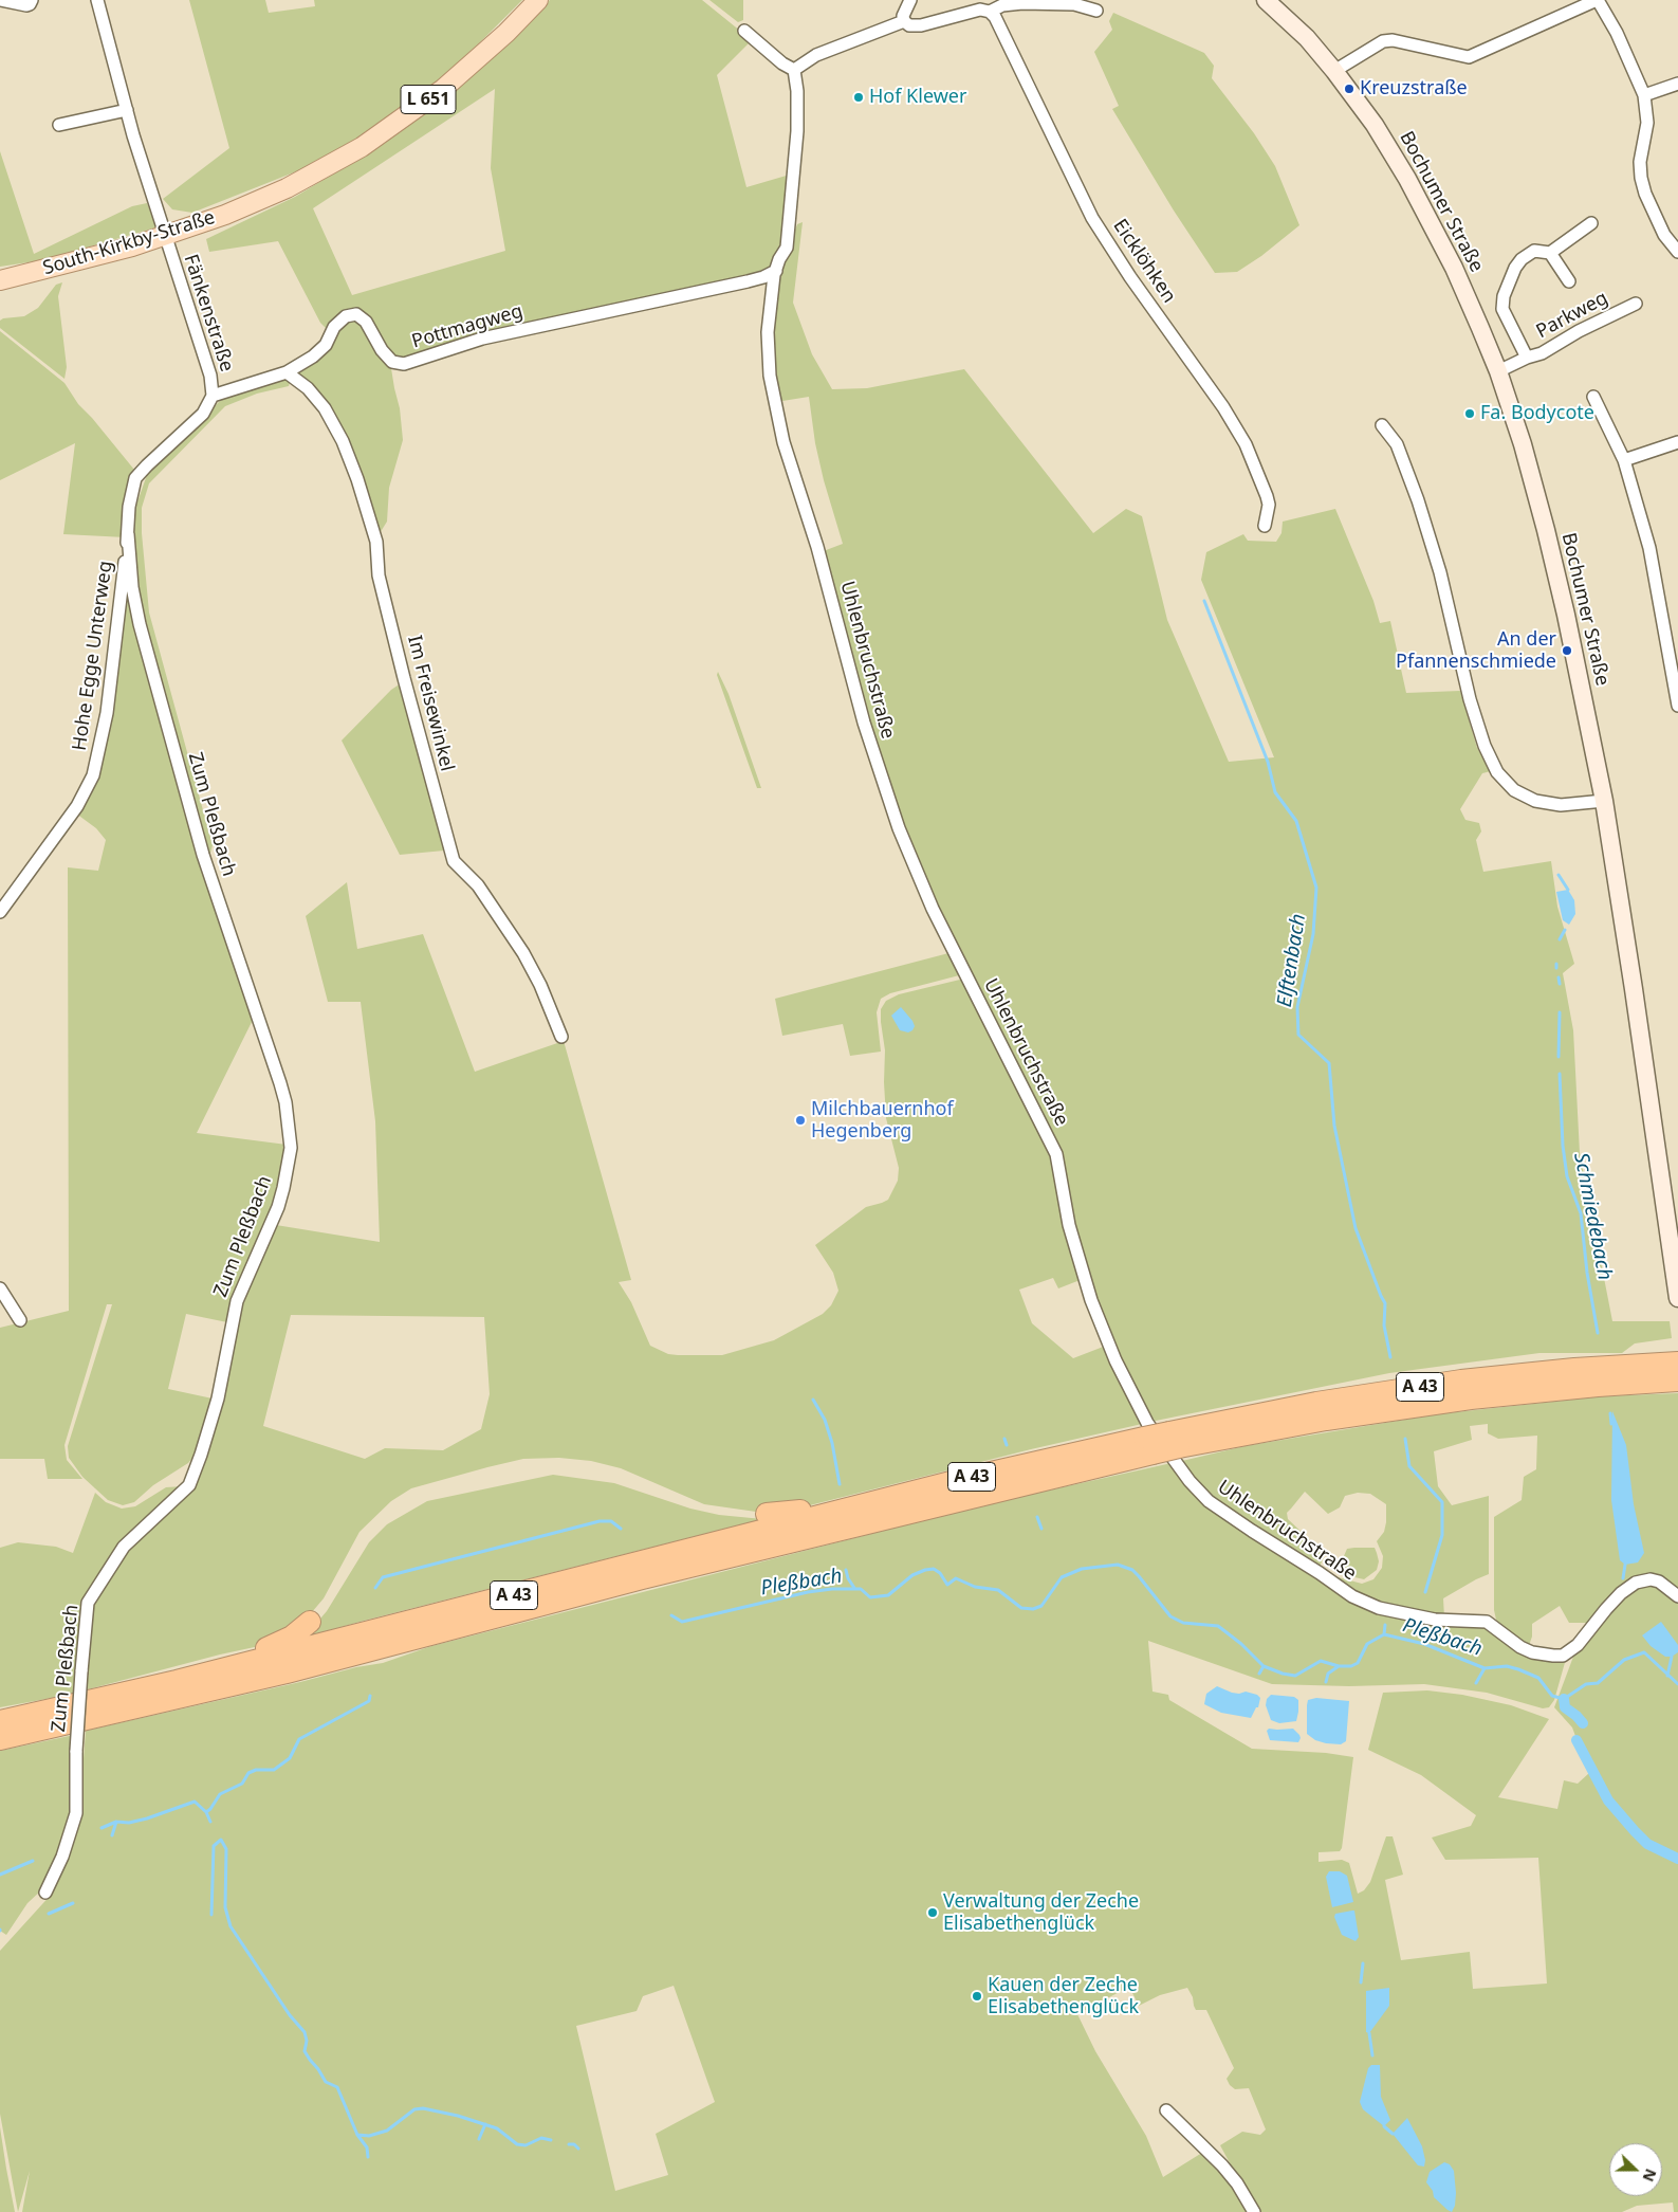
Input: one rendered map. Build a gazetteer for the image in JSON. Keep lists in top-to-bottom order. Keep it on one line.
{"streets":{"highway":["A 43"],"main road":["L 651","Bochumer Straße","South-Kirkby-Straße"],"street":["Eicklöhken","Fänkenstraße","Parkweg","Pottmagweg","Hohe Egge Unterweg","Uhlenbruchstraße","Im Freisewinkel","Zum Pleßbach"]},"crossings":[["Bochumer Straße","Parkweg"],["South-Kirkby-Straße","Fänkenstraße"],["Fänkenstraße","Pottmagweg"],["Fänkenstraße","Hohe Egge Unterweg"],["Pottmagweg","Uhlenbruchstraße"],["Pottmagweg","Im Freisewinkel"],["Hohe Egge Unterweg","Zum Pleßbach"]],"water":["Elftenbach","Schmiedebach","Pleßbach"],"places":["Kreuzstraße","Hof Klewer","Fa. Bodycote","An der Pfannenschmiede","Milchbauernhof Hegenberg","Verwaltung der Zeche Elisabethenglück","Kauen der Zeche Elisabethenglück"],"north":"right"}
